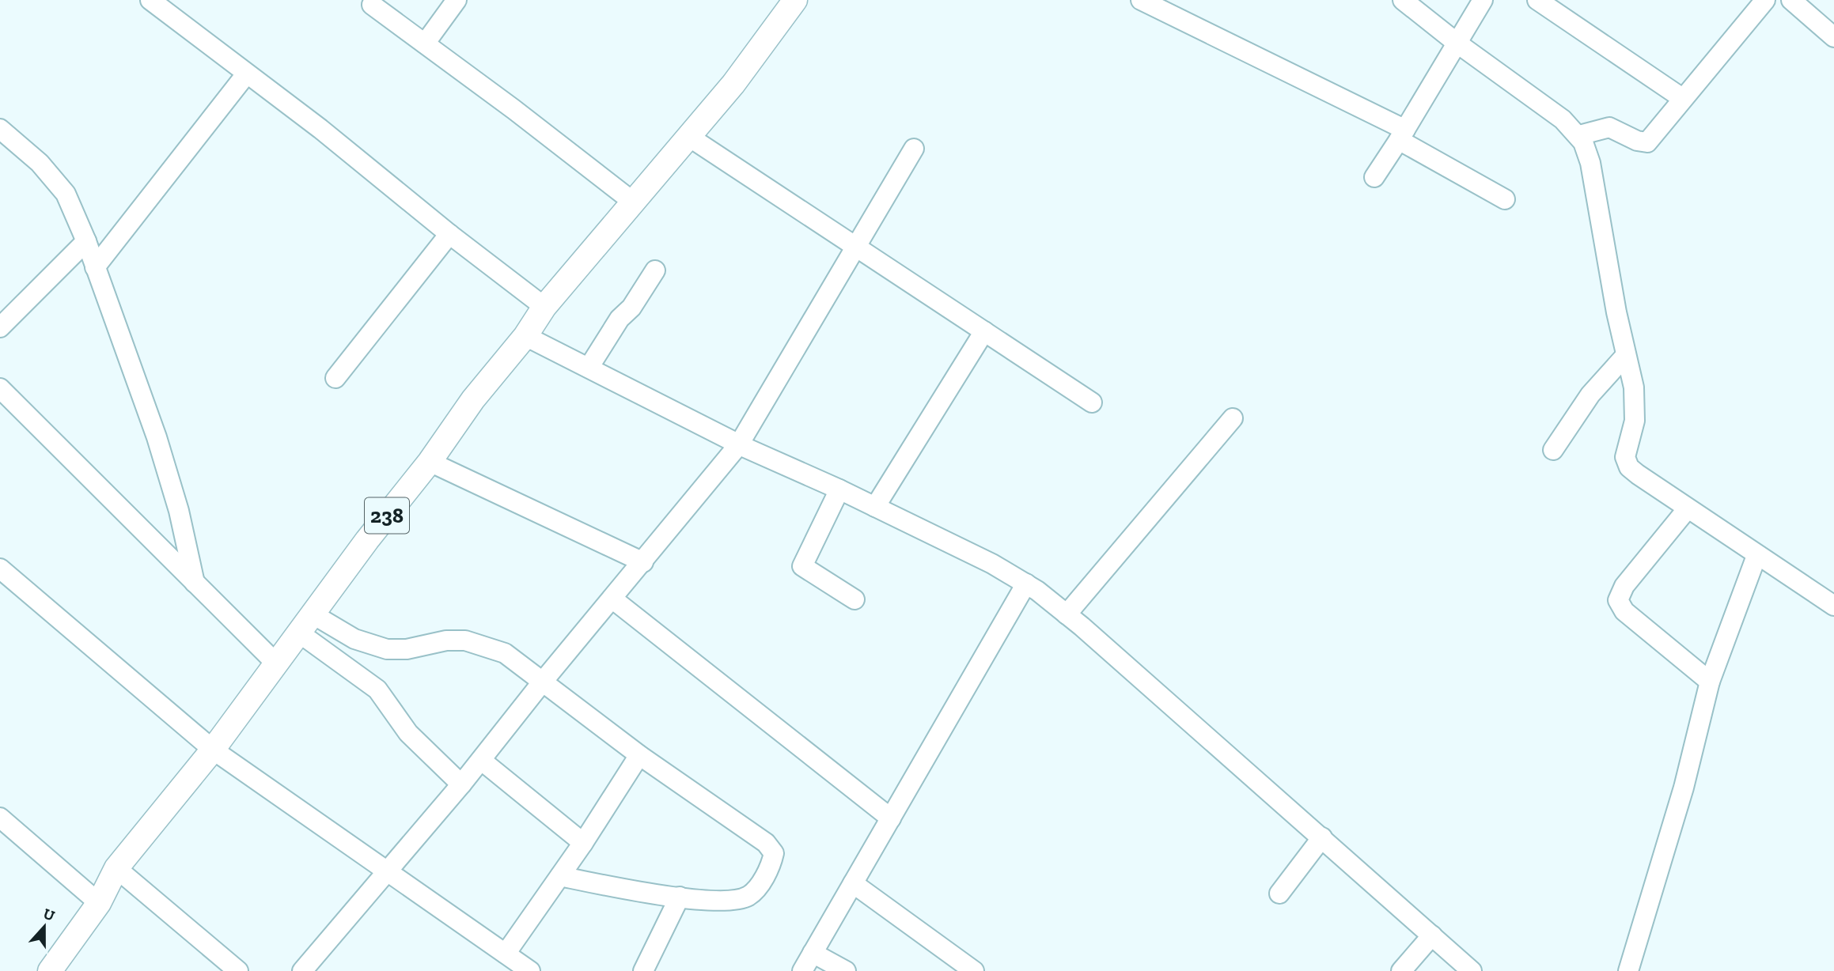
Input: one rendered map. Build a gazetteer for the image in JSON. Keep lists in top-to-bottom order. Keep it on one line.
{"streets":{"main road":["238"]},"north":"top"}
